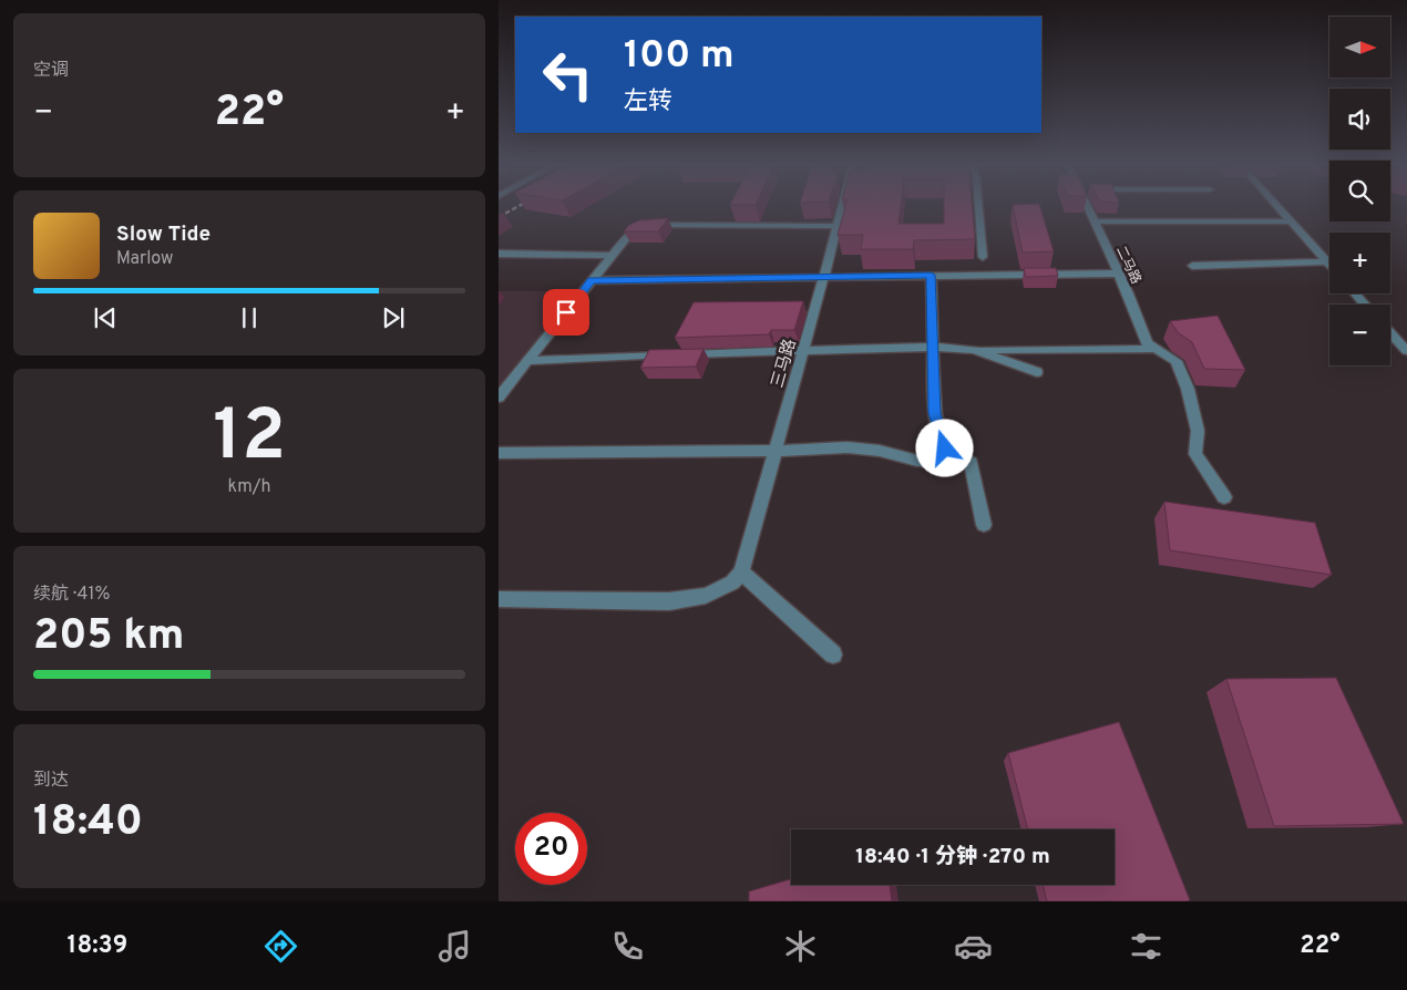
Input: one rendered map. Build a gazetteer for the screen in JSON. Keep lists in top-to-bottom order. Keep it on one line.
{"streets":{"street":["二马路","三马路"]},"north":"right","page":{"tile":["空调",["12","km/h"],["续航 · 41%","205 km"],["到达","18:40"]],"map_buttons":["+","−"],"turn":["100 m","左转"],"heat":["−","22°","+"],"song":["Slow Tide","Marlow"],"limit":"20","trip":"18:40 · 1 分钟 · 270 m","tabs":["18:39","22°"]}}
